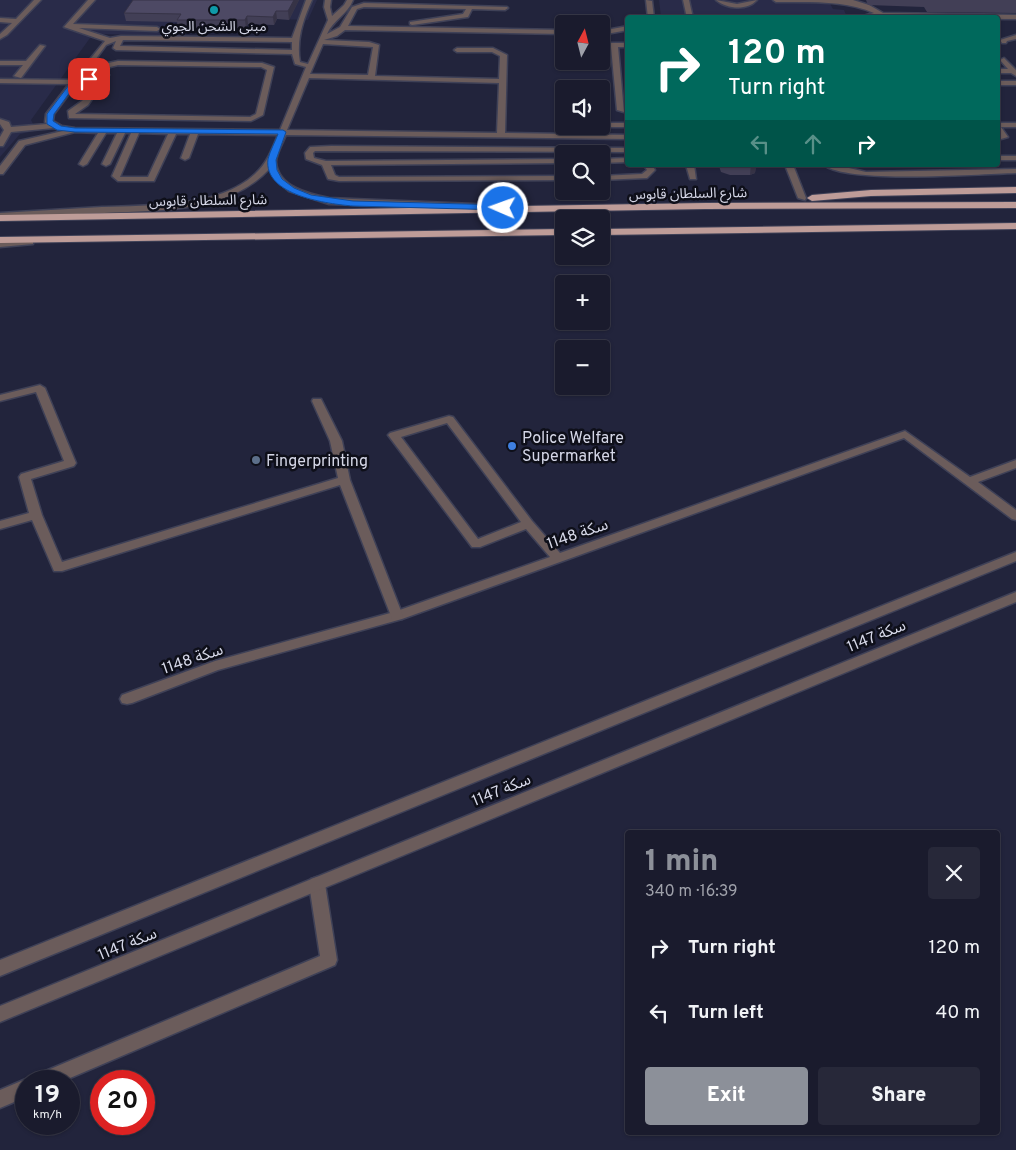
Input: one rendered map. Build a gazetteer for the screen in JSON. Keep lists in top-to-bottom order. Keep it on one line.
{"streets":{"highway":["شارع السلطان قابوس"],"street":["سكة 1148","سكة 1147"]},"places":["مبنى الشحن الجوي","Police Welfare Supermarket","Fingerprinting"],"north":"top","page":{"map_buttons":["+","−"],"turn":["120 m","Turn right"],"heading":["1 min","340 m · 16:39"],"list":[{"name":"Turn right","value":"120 m"},{"name":"Turn left","value":"40 m"}],"buttons":["Exit","Share"],"speed":"19 km/h","limit":"20"}}
